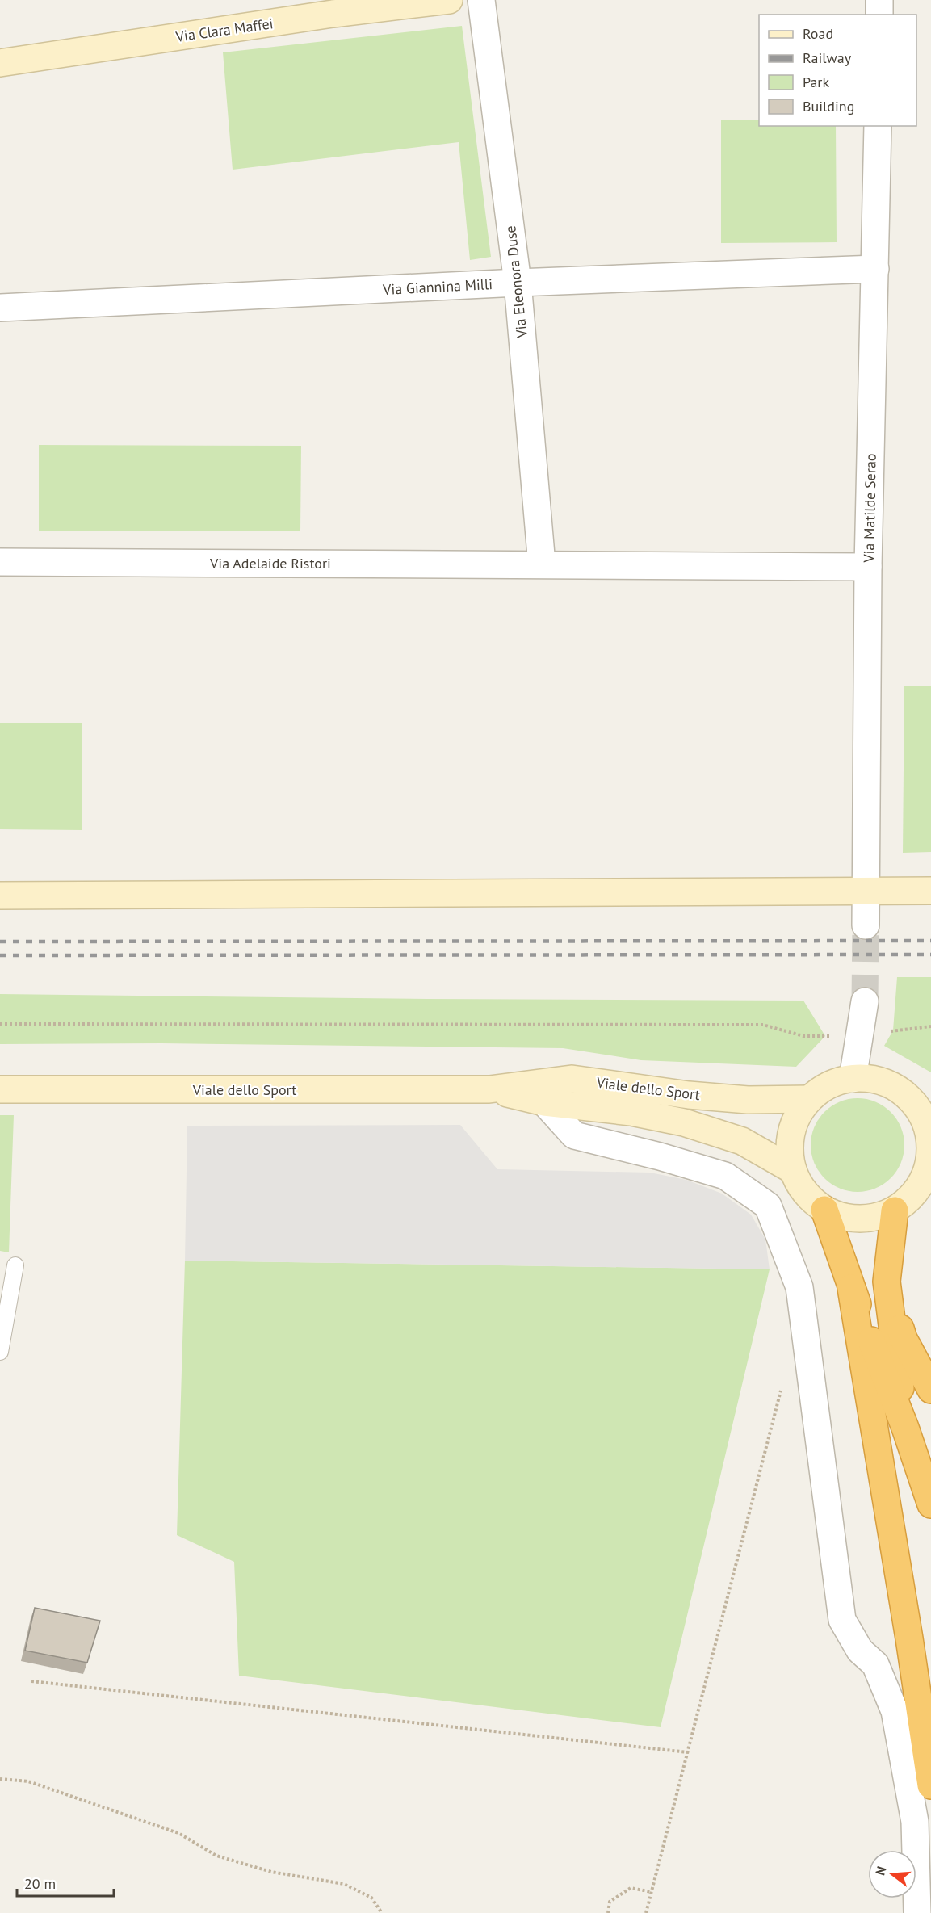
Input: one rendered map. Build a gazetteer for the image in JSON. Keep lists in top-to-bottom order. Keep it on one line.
{"streets":{"street":["Via Clara Maffei","Via Eleonora Duse","Via Giannina Milli","Via Matilde Serao","Via Adelaide Ristori","Viale dello Sport"]},"crossings":[["Via Eleonora Duse","Via Giannina Milli"],["Via Eleonora Duse","Via Adelaide Ristori"],["Via Giannina Milli","Via Matilde Serao"],["Via Matilde Serao","Via Adelaide Ristori"]],"legend":["Road","Railway","Park","Building"],"scale_bar":"20 m","north":"left"}
